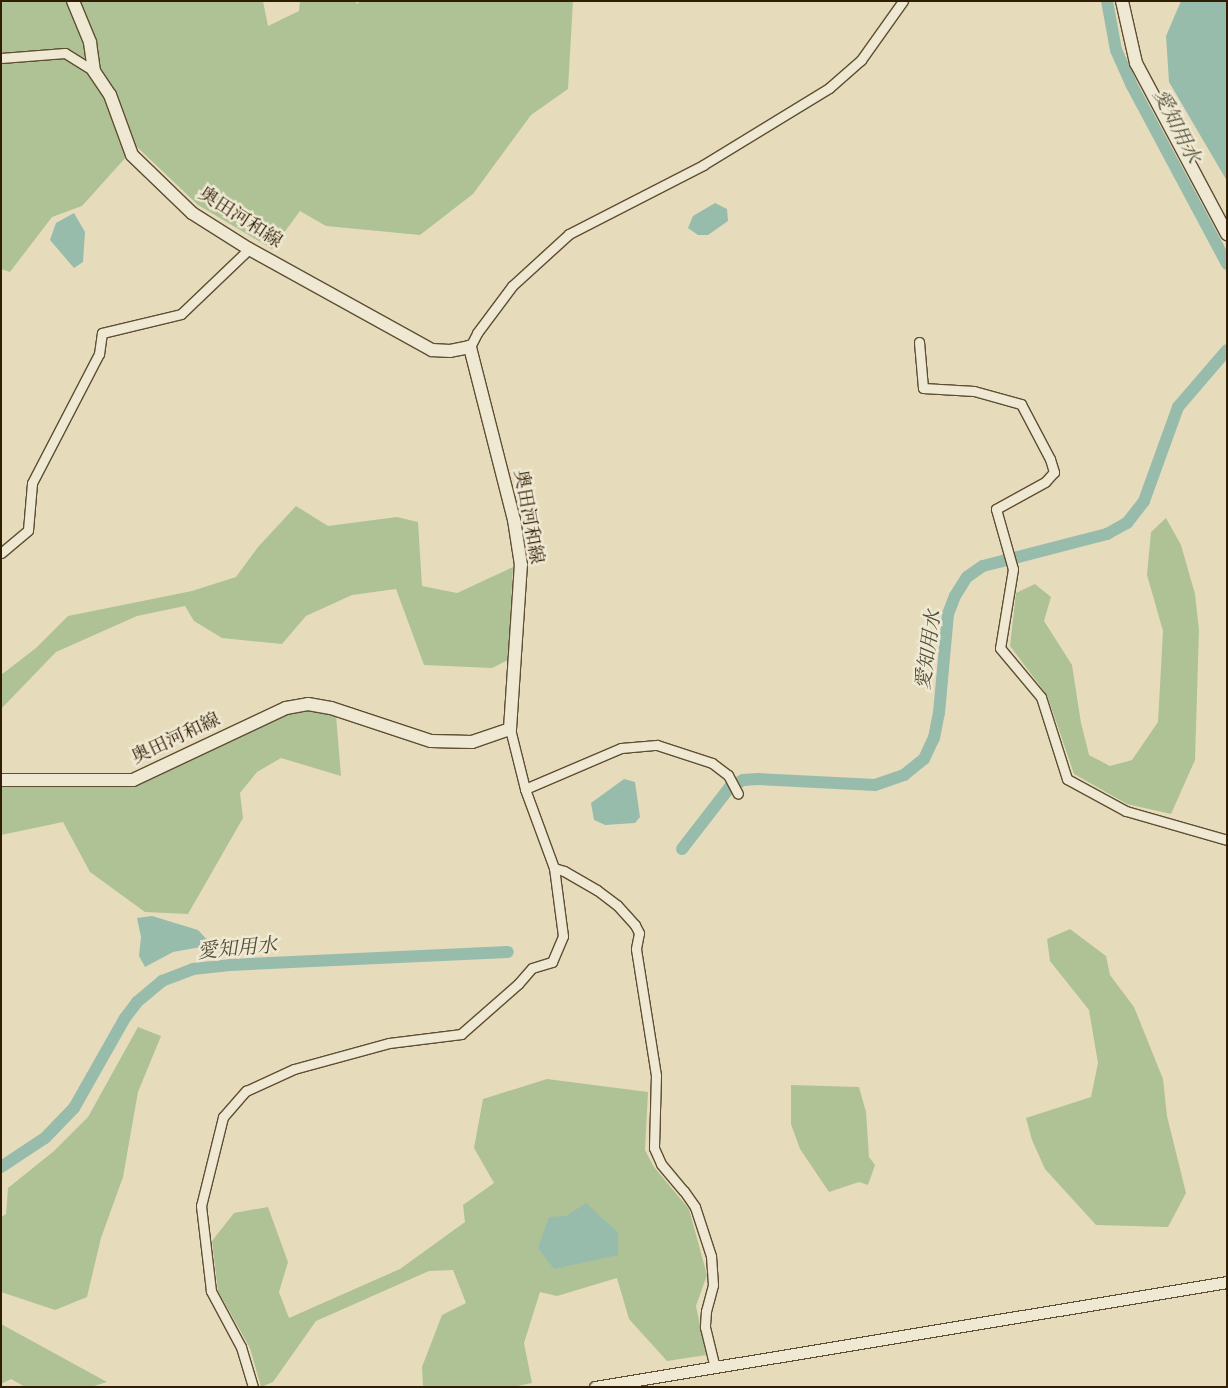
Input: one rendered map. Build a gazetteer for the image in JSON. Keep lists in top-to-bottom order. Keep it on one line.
{"streets":{"main road":["奥田河和線"]},"water":["愛知用水"]}
